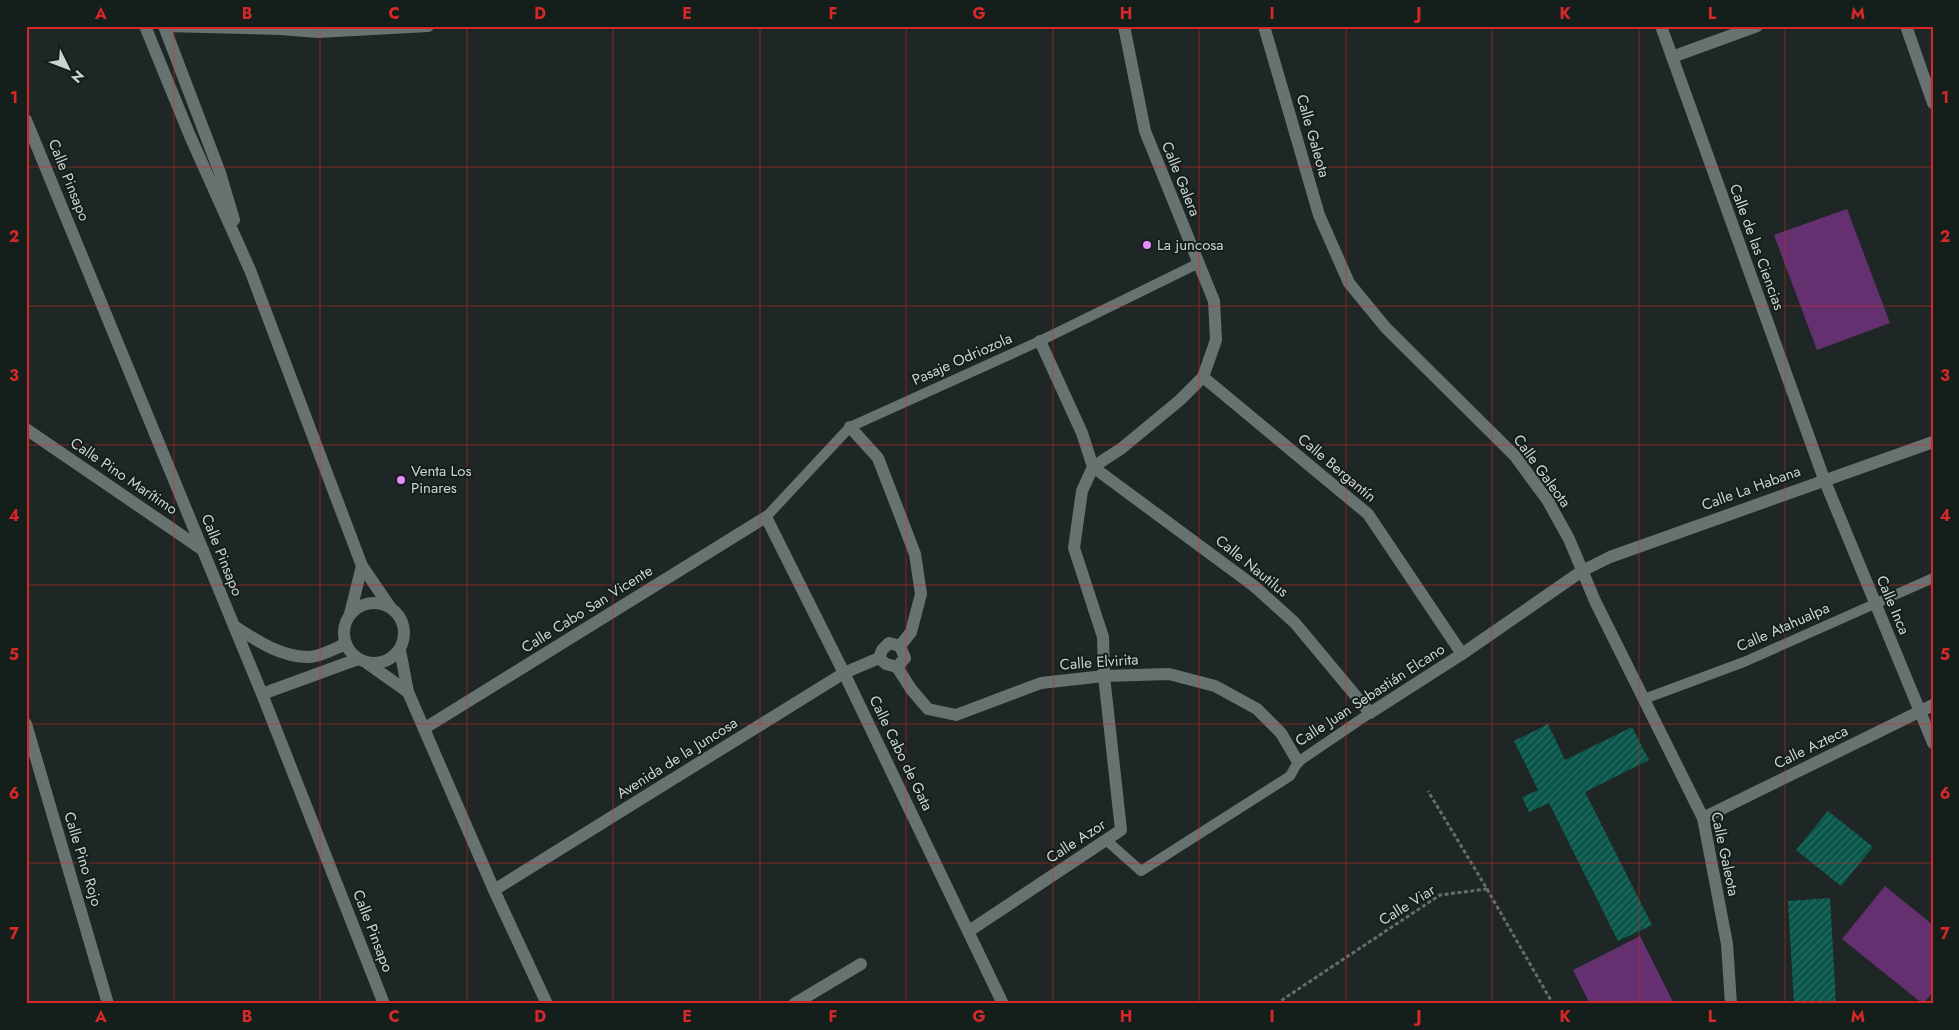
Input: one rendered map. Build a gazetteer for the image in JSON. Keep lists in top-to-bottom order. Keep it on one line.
{"streets":{"street":["Calle Galeota","Calle Galera","Calle Pinsapo","Calle de las Ciencias","Pasaje Odriozola","Calle Bergantín","Calle Pino Marítimo","Calle La Habana","Calle Nautilus","Calle Inca","Calle Cabo San Vicente","Calle Atahualpa","Calle Elvirita","Calle Juan Sebastián Elcano","Calle Azteca","Calle Cabo de Gata","Avenida de la Juncosa","Calle Azor","Calle Pino Rojo"],"path":["Calle Viar"]},"crossings":[["Calle Galeota","Calle La Habana"],["Calle Galeota","Calle Atahualpa"],["Calle Galeota","Calle Juan Sebastián Elcano"],["Calle Galeota","Calle Azteca"],["Calle Galera","Pasaje Odriozola"],["Calle Galera","Calle Bergantín"],["Calle Galera","Calle Nautilus"],["Calle Pinsapo","Calle Pino Marítimo"],["Calle de las Ciencias","Calle La Habana"],["Calle de las Ciencias","Calle Inca"],["Pasaje Odriozola","Calle Cabo San Vicente"],["Pasaje Odriozola","Calle Cabo de Gata"],["Calle Bergantín","Calle Juan Sebastián Elcano"],["Calle La Habana","Calle Inca"],["Calle La Habana","Calle Juan Sebastián Elcano"],["Calle Nautilus","Calle Juan Sebastián Elcano"],["Calle Inca","Calle Atahualpa"],["Calle Inca","Calle Azteca"],["Calle Cabo San Vicente","Calle Cabo de Gata"],["Calle Elvirita","Calle Juan Sebastián Elcano"],["Calle Elvirita","Avenida de la Juncosa"],["Calle Elvirita","Calle Azor"],["Calle Juan Sebastián Elcano","Calle Azor"],["Calle Cabo de Gata","Avenida de la Juncosa"],["Calle Cabo de Gata","Calle Azor"]],"places":["La juncosa","Venta Los Pinares"],"north":"bottom right","grid":{"columns":["A","B","C","D","E","F","G","H","I","J","K","L","M"],"rows":["1","2","3","4","5","6","7"]}}
